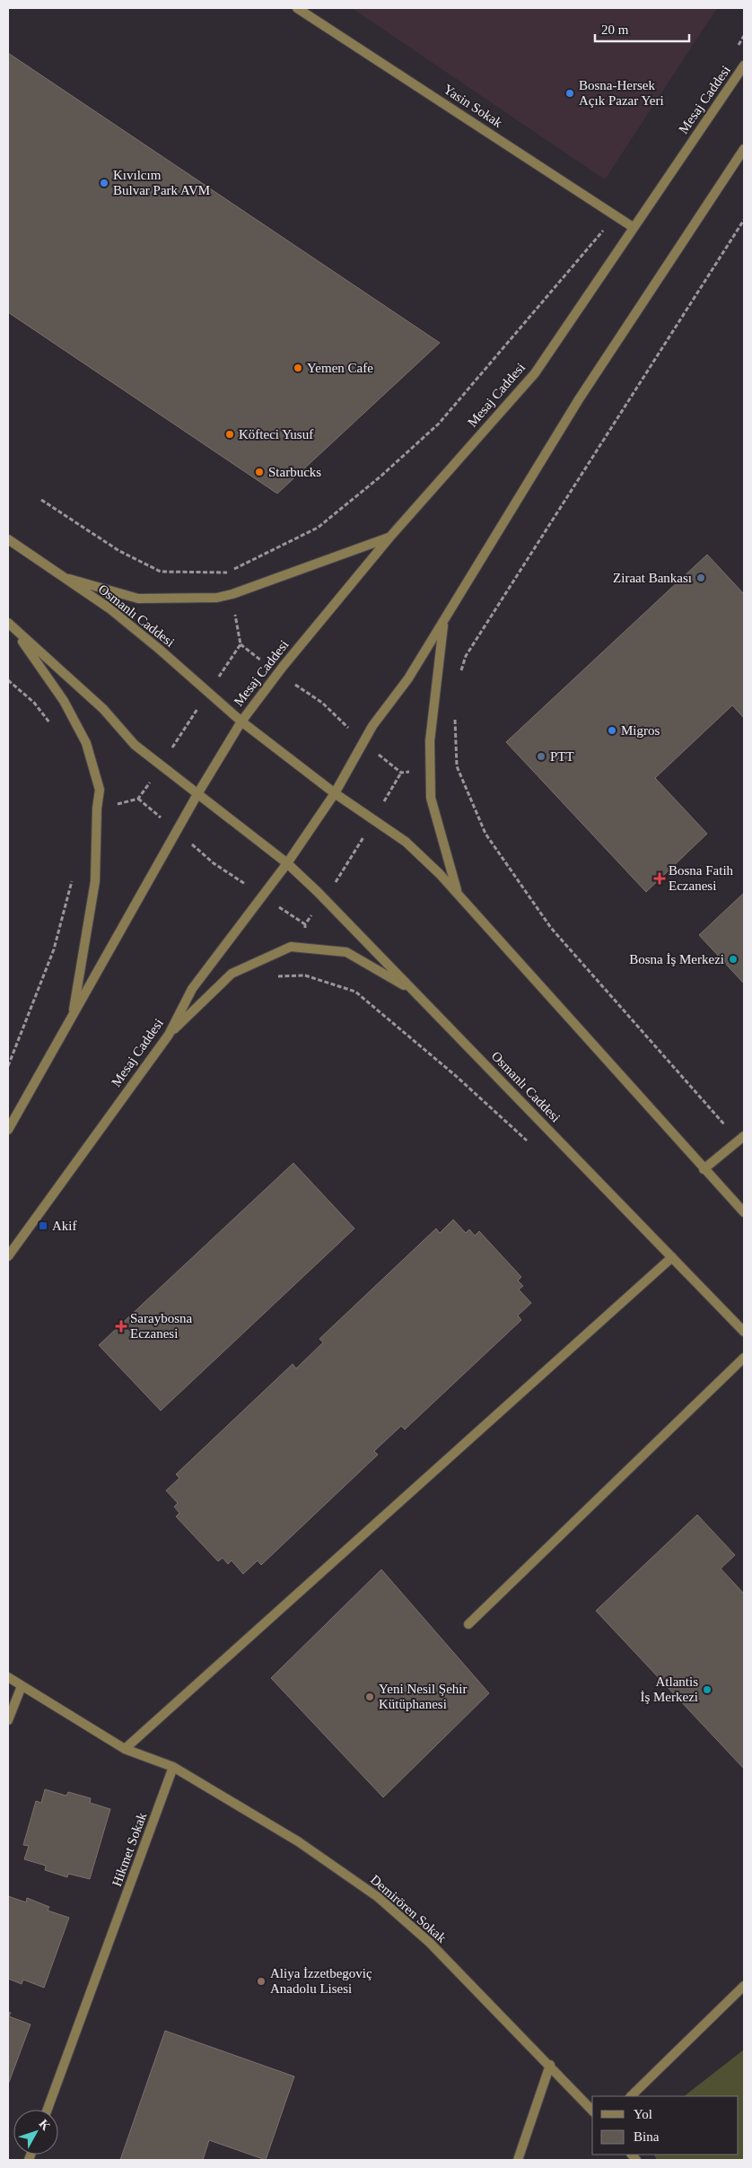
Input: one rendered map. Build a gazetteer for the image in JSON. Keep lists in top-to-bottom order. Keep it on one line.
{"streets":{"street":["Mesaj Caddesi","Yasin Sokak","Osmanlı Caddesi","Hikmet Sokak","Demirören Sokak"]},"crossings":[["Mesaj Caddesi","Yasin Sokak"],["Mesaj Caddesi","Osmanlı Caddesi"],["Hikmet Sokak","Demirören Sokak"]],"places":{"other":["Bosna-Hersek Açık Pazar Yeri","Kıvılcım Bulvar Park AVM","Yemen Cafe","Köfteci Yusuf","Starbucks","Ziraat Bankası","Migros","PTT","Bosna İş Merkezi","Atlantis İş Merkezi","Yeni Nesil Şehir Kütüphanesi","Aliya İzzetbegoviç Anadolu Lisesi"],"health":["Bosna Fatih Eczanesi","Saraybosna Eczanesi"],"transit":["Akif"]},"legend":["Yol","Bina"],"scale_bar":"20 m","north":"top right"}
